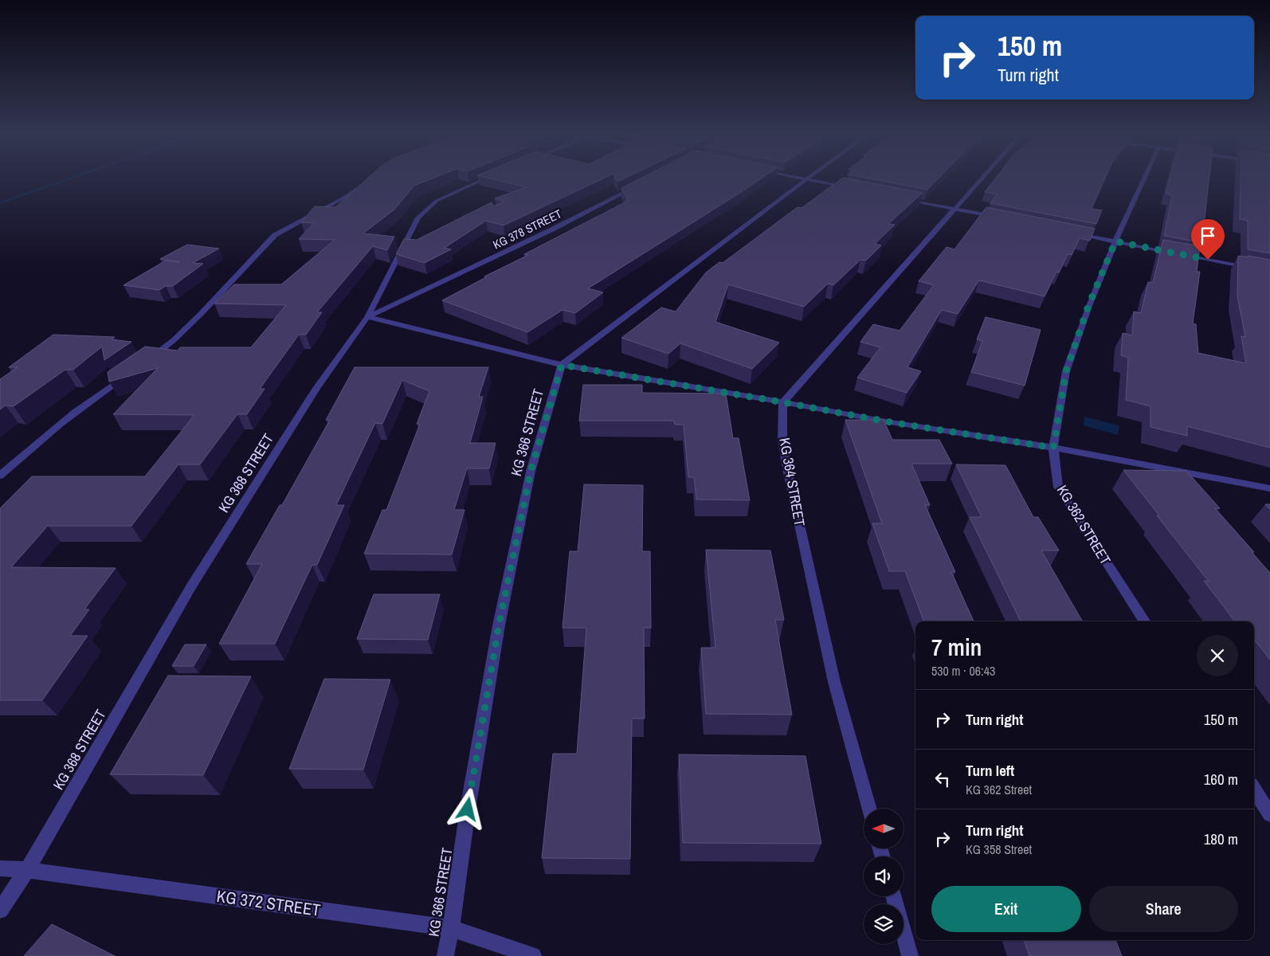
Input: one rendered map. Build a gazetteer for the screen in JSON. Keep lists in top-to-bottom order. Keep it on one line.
{"streets":{"street":["KG 378 STREET","KG 366 STREET","KG 368 STREET","KG 364 STREET","KG 362 STREET","KG 372 STREET"]},"crossings":[["KG 378 STREET","KG 368 STREET"],["KG 366 STREET","KG 372 STREET"],["KG 368 STREET","KG 372 STREET"]],"north":"left","page":{"turn":["150 m","Turn right"],"heading":["7 min","530 m · 06:43"],"list":[{"name":"Turn right","value":"150 m"},{"name":"Turn left","note":"KG 362 Street","value":"160 m"},{"name":"Turn right","note":"KG 358 Street","value":"180 m"}],"buttons":["Exit","Share"]}}
